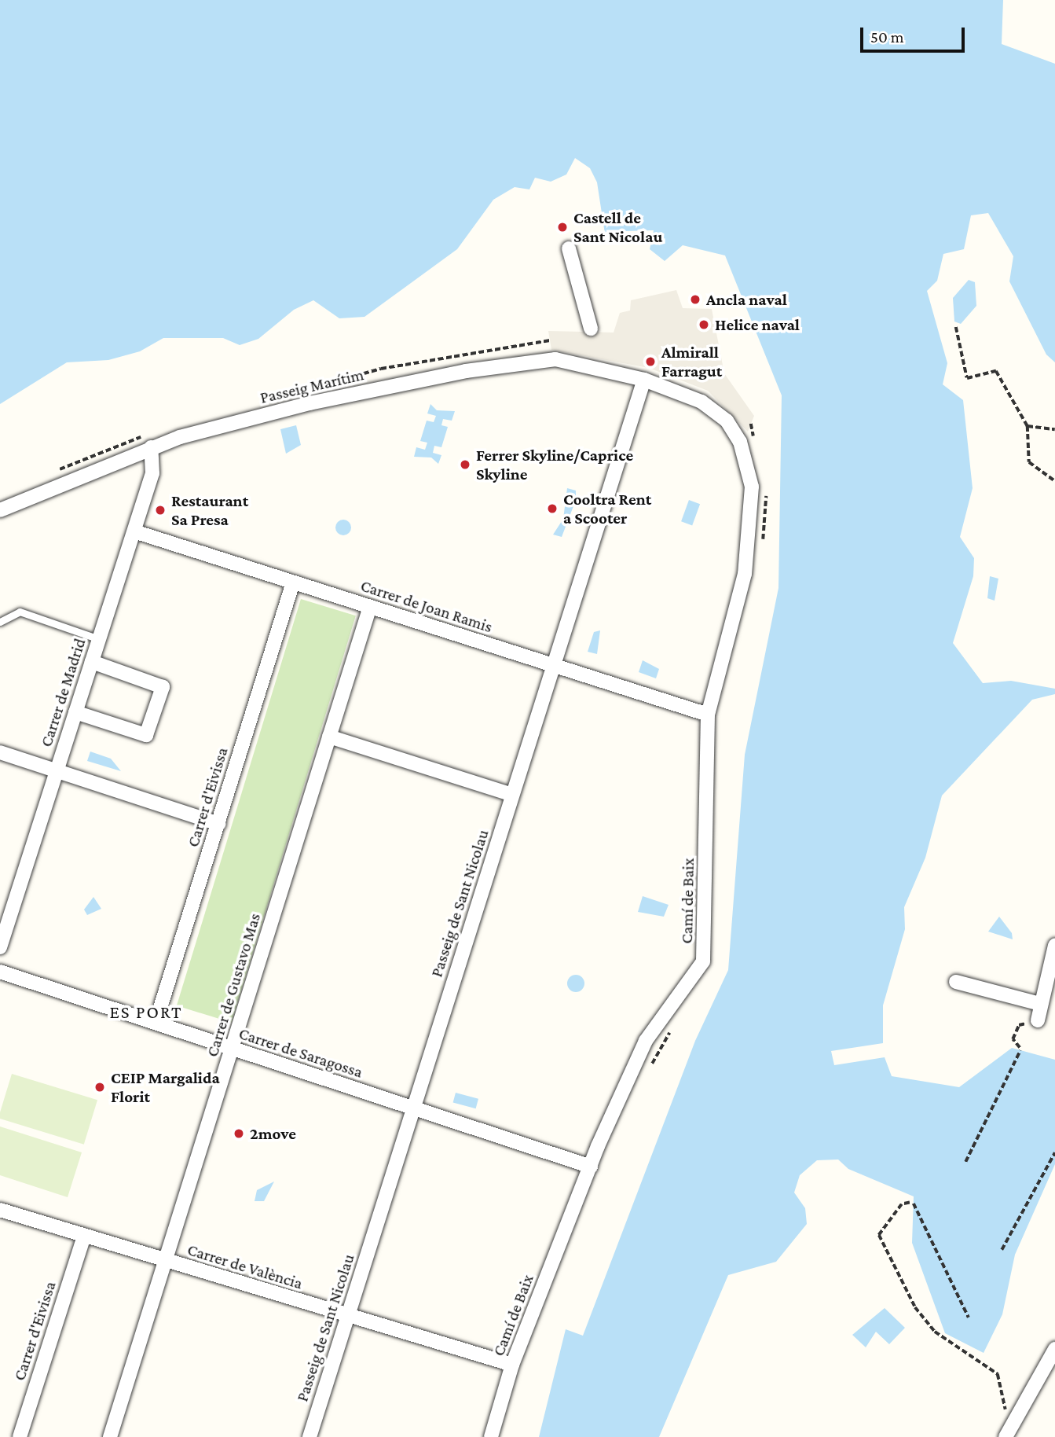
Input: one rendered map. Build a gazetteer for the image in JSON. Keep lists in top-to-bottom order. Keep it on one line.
{"streets":{"street":["Passeig Marítim","Carrer de Joan Ramis","Carrer de Madrid","Carrer d'Eivissa","Camí de Baix","Passeig de Sant Nicolau","Carrer de Gustavo Mas","Carrer de Saragossa","Carrer de València"]},"crossings":[["Passeig Marítim","Carrer de Madrid"],["Passeig Marítim","Camí de Baix"],["Passeig Marítim","Passeig de Sant Nicolau"],["Carrer de Joan Ramis","Carrer de Madrid"],["Carrer de Joan Ramis","Carrer d'Eivissa"],["Carrer de Joan Ramis","Camí de Baix"],["Carrer de Joan Ramis","Passeig de Sant Nicolau"],["Carrer de Joan Ramis","Carrer de Gustavo Mas"],["Carrer d'Eivissa","Carrer de Saragossa"],["Carrer d'Eivissa","Carrer de València"],["Camí de Baix","Passeig de Sant Nicolau"],["Camí de Baix","Carrer de Saragossa"],["Camí de Baix","Carrer de València"],["Passeig de Sant Nicolau","Carrer de Saragossa"],["Passeig de Sant Nicolau","Carrer de València"],["Carrer de Gustavo Mas","Carrer de Saragossa"],["Carrer de Gustavo Mas","Carrer de València"]],"districts":["ES PORT"],"places":["Castell de Sant Nicolau","Ancla naval","Helice naval","Almirall Farragut","Ferrer Skyline/Caprice Skyline","Cooltra Rent a Scooter","Restaurant Sa Presa","CEIP Margalida Florit","2move"],"scale_bar":"50 m"}
